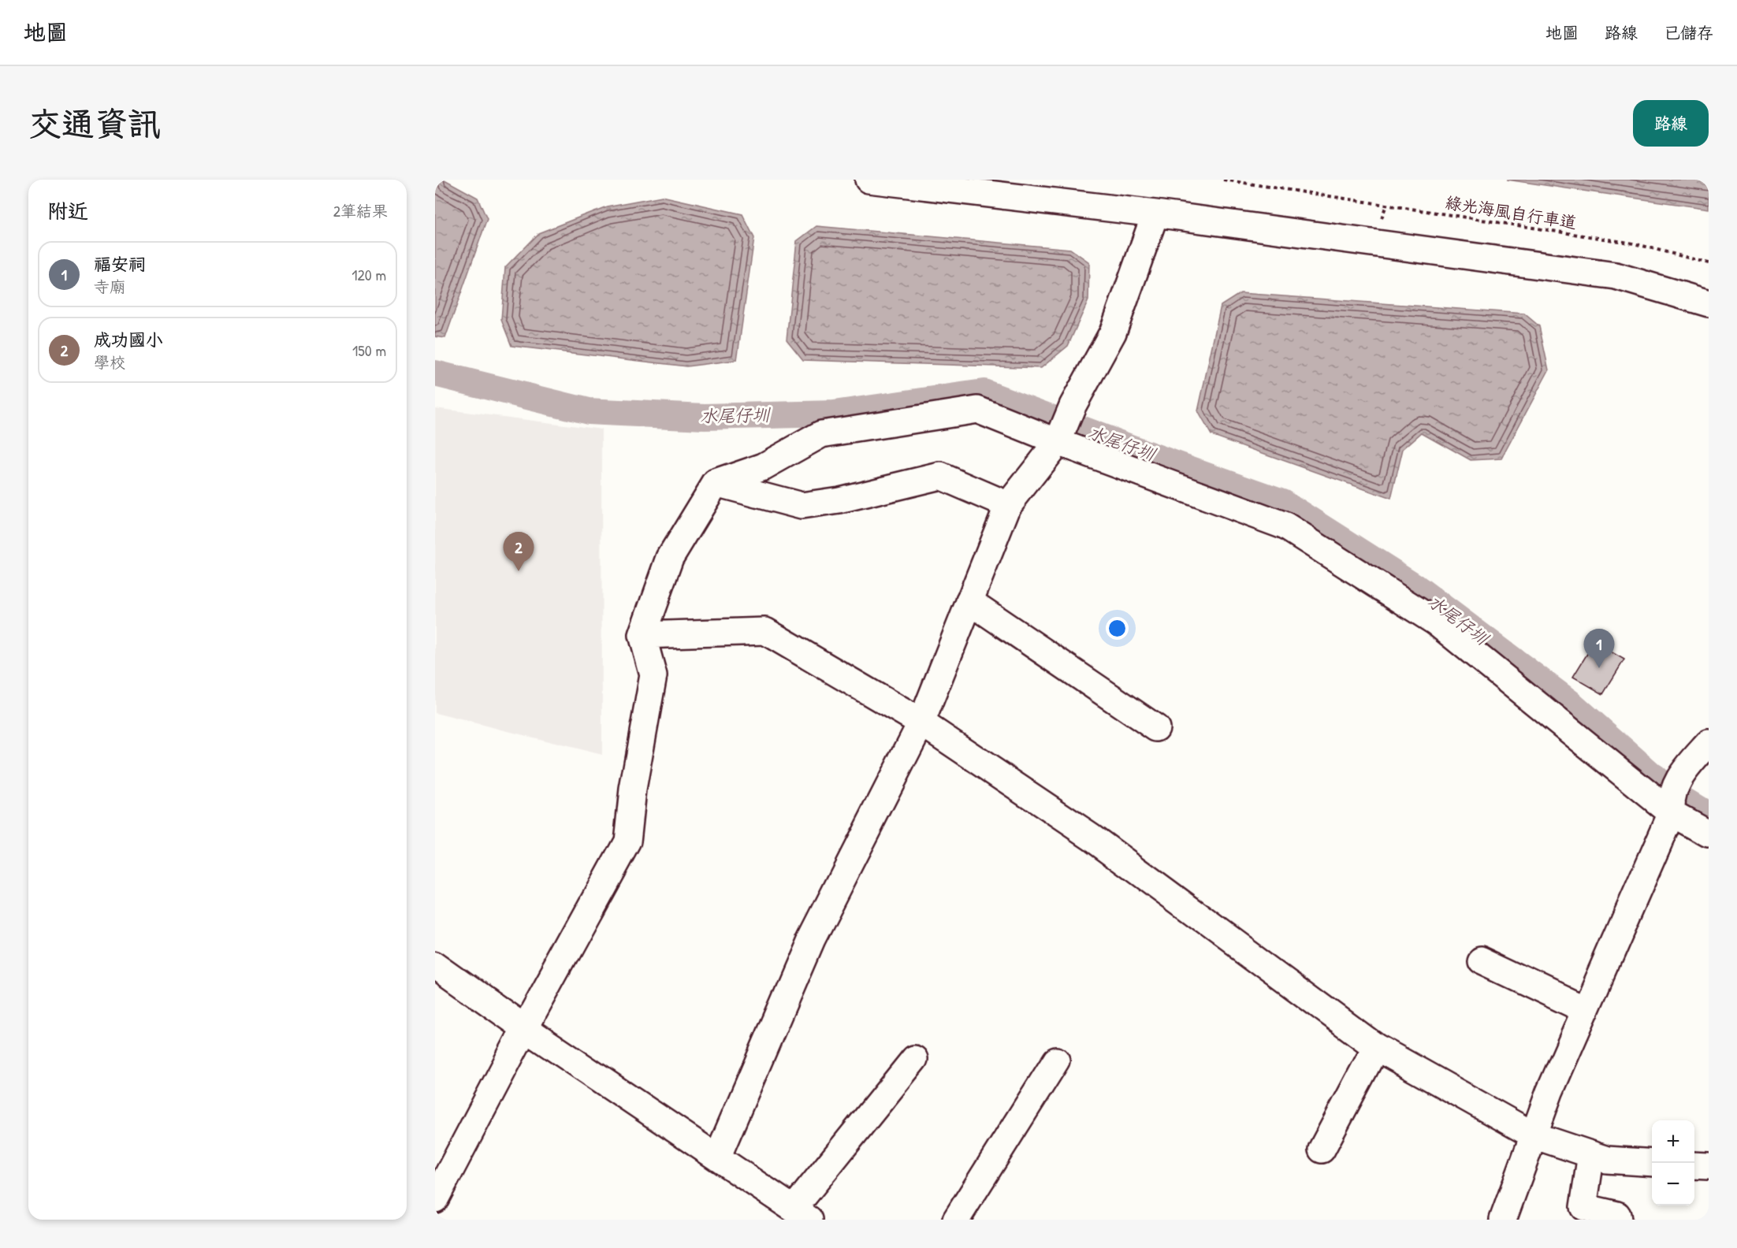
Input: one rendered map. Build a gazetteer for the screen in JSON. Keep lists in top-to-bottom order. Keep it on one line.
{"streets":{"path":["綠光海風自行車道"]},"water":["水尾仔圳"],"page":{"header":"地圖","nav":["地圖","路線","已儲存"],"buttons":"路線","title":"交通資訊","heading":["附近","2筆結果"],"list":[{"mark":"1","name":"福安祠","note":"寺廟","value":"120 m"},{"mark":"2","name":"成功國小","note":"學校","value":"150 m"}],"pins":["2","1"],"map_buttons":["+","−"]}}
